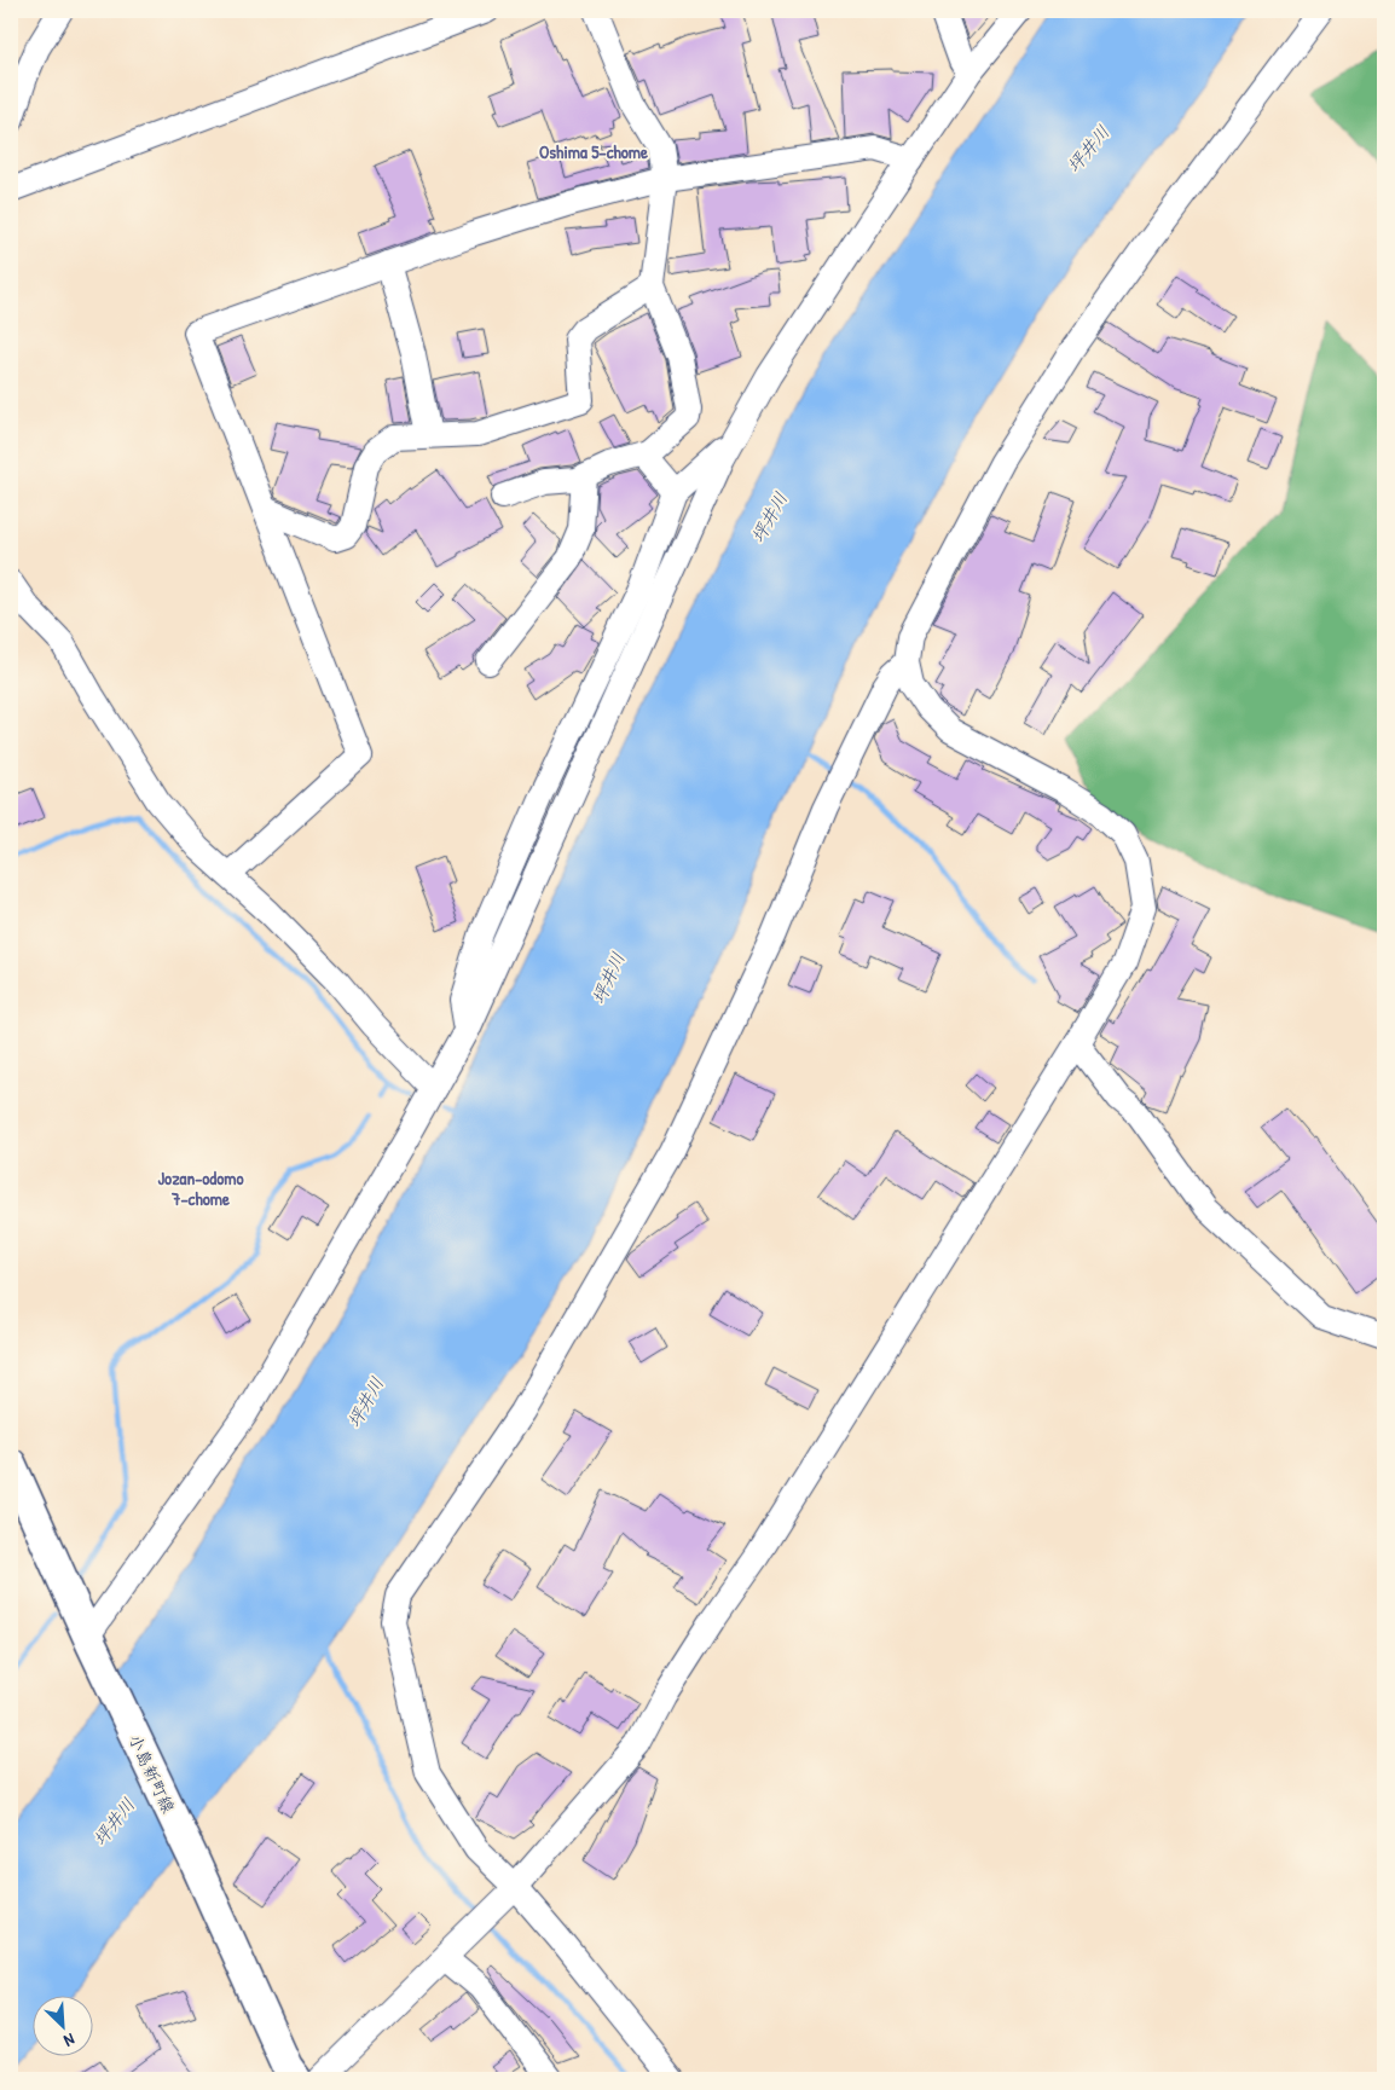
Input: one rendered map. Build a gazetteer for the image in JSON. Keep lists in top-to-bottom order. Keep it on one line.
{"streets":{"main road":["小島新町線"]},"districts":["Oshima 5-chome","Jozan-odomo 7-chome"],"water":["坪井川"],"north":"bottom right"}
